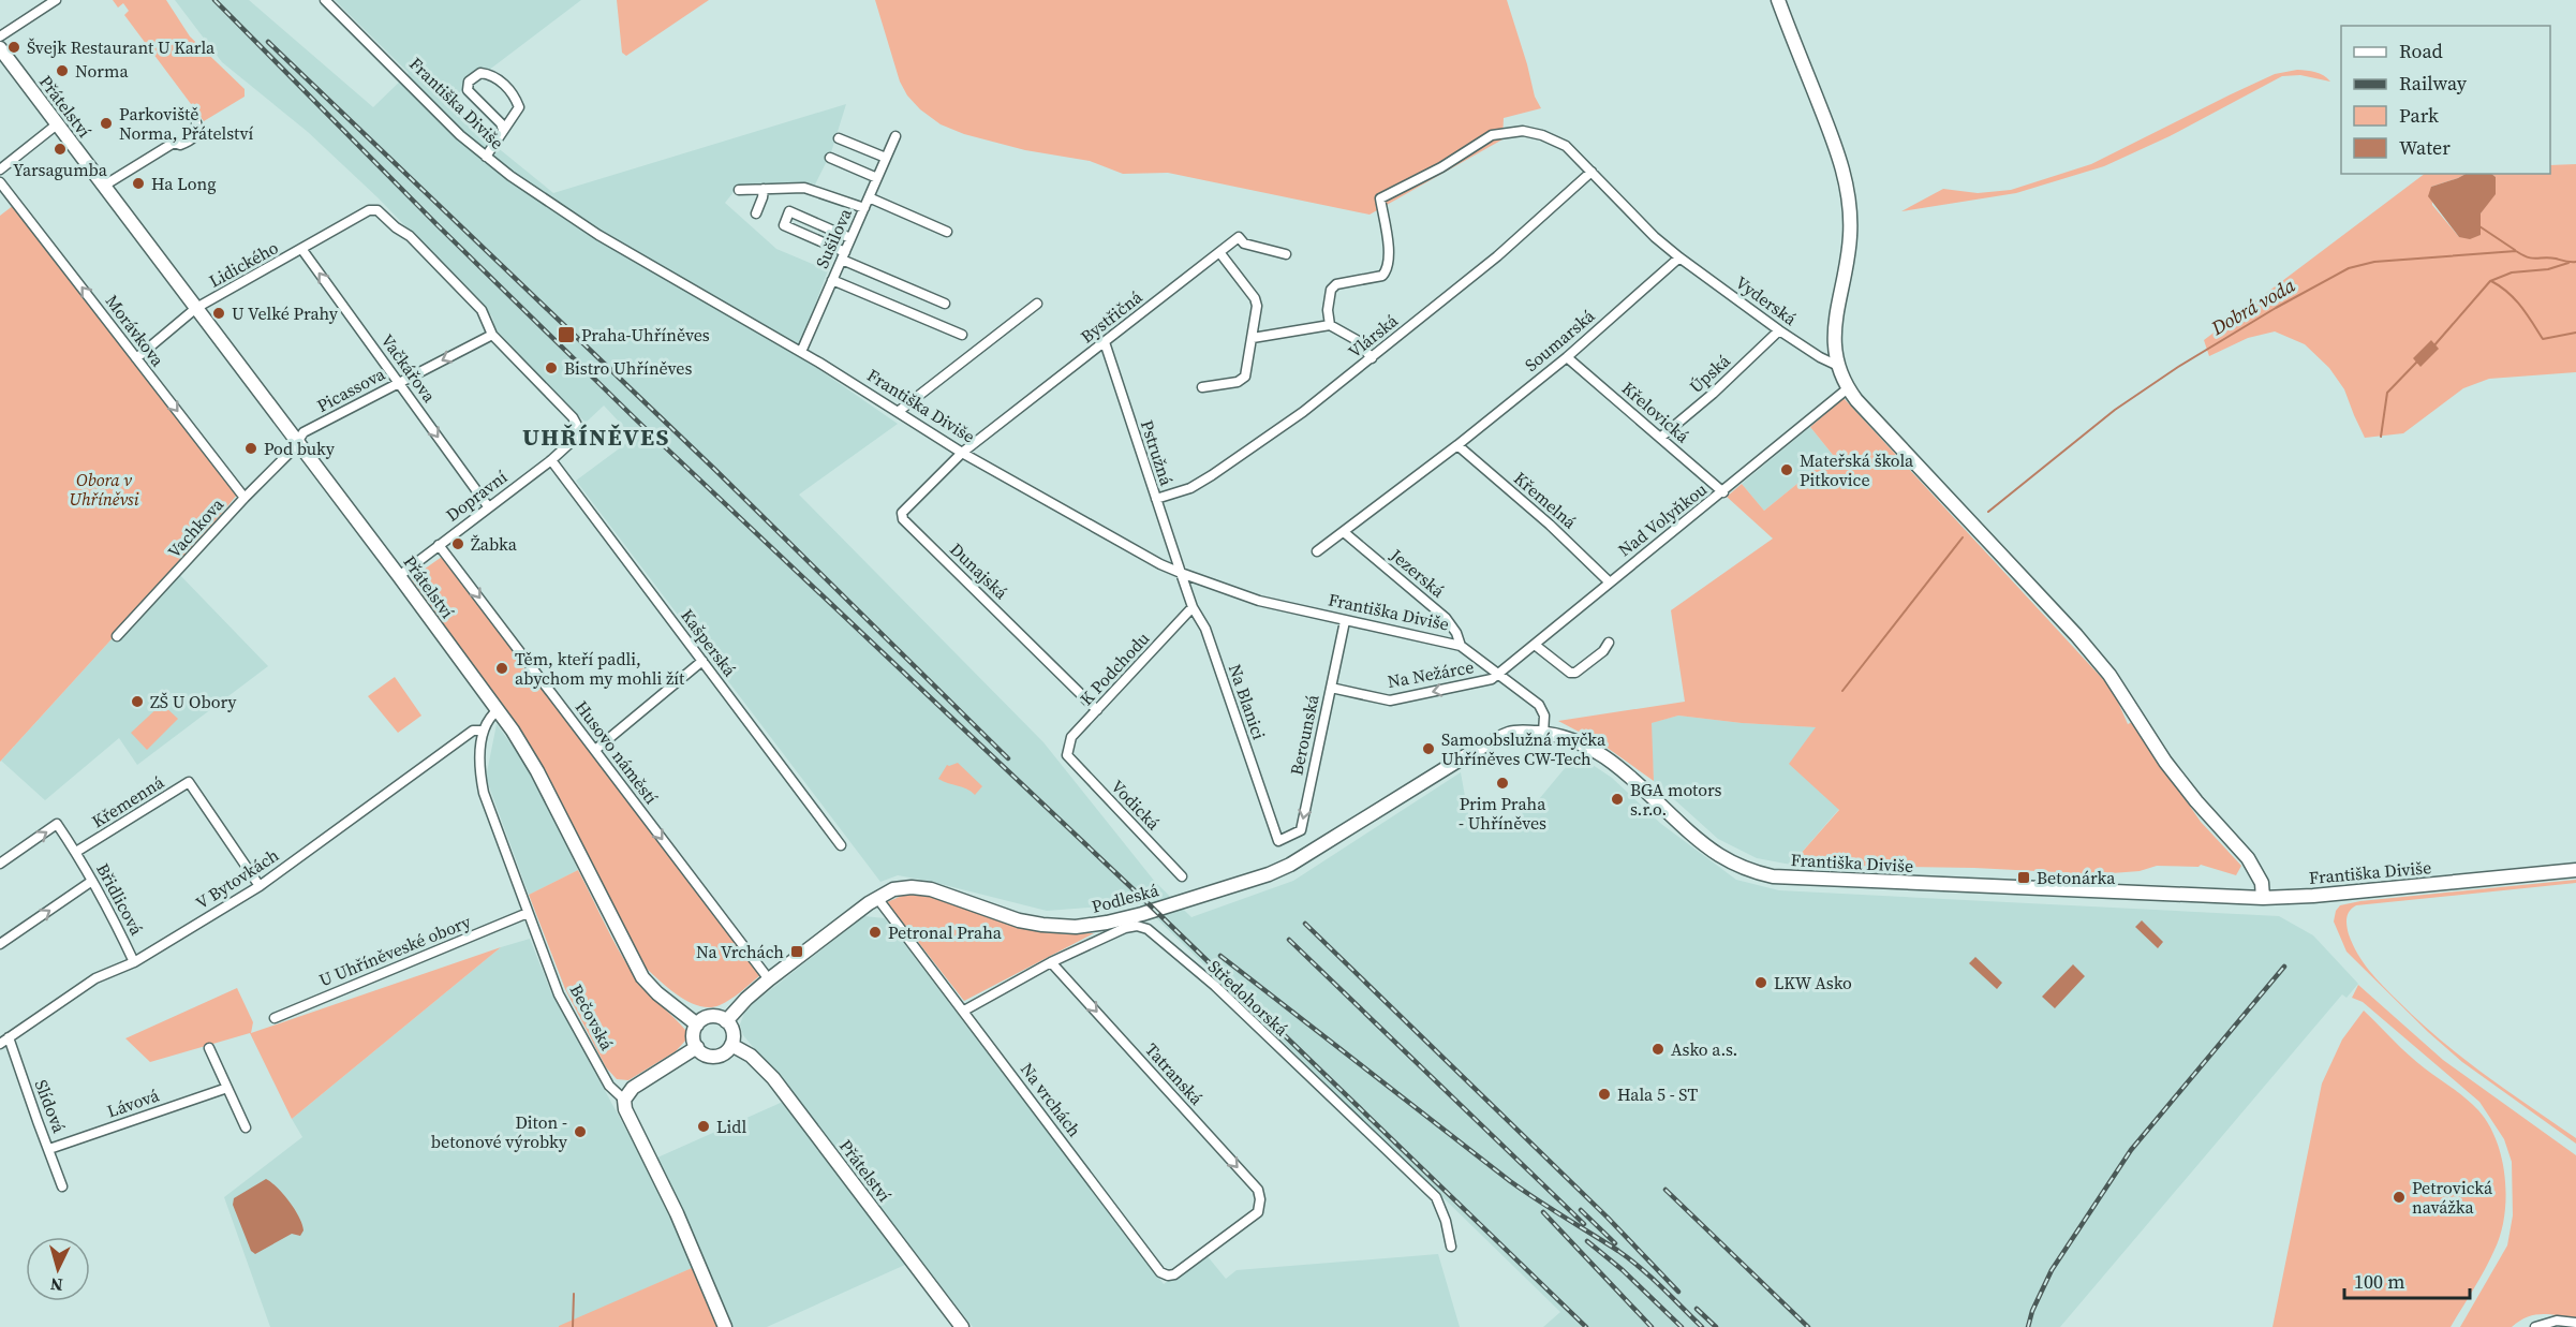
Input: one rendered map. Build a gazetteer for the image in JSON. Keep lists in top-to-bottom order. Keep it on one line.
{"streets":{"main road":["Františka Diviše","Přátelství","Podleská","Bečovská"],"street":["Sušilova","Lidického","Vyderská","Bystřičná","Morávkova","Vlárská","Soumarská","Vačkářova","Úpská","Picassova","Křelovická","Pstružná","Dopravní","Křemelná","Nad Volyňkou","Vachkova","Dunajská","Jezerská","Kašperská","K Podchodu","Na Nežárce","Na Blanici","Berounská","Husovo náměstí","Křemenná","Vodická","V Bytovkách","Břidlicová","U Uhříněveské obory","Středohorská","Tatranská","Na vrchách","Lávová","Slídová"]},"crossings":[["Františka Diviše","Sušilova"],["Františka Diviše","Bystřičná"],["Františka Diviše","Pstružná"],["Františka Diviše","Nad Volyňkou"],["Františka Diviše","Dunajská"],["Františka Diviše","Jezerská"],["Františka Diviše","Na Nežárce"],["Františka Diviše","Na Blanici"],["Františka Diviše","Berounská"],["Františka Diviše","Podleská"],["Přátelství","Lidického"],["Přátelství","Picassova"],["Přátelství","Dopravní"],["Přátelství","Vachkova"],["Přátelství","Podleská"],["Lidického","Morávkova"],["Lidického","Vačkářova"],["Lidického","Picassova"],["Lidického","Dopravní"],["Vyderská","Vlárská"],["Vyderská","Soumarská"],["Vyderská","Úpská"],["Bystřičná","Pstružná"],["Bystřičná","Dunajská"],["Morávkova","Vachkova"],["Vlárská","Pstružná"],["Soumarská","Křelovická"],["Soumarská","Křemelná"],["Soumarská","Jezerská"],["Vačkářova","Picassova"],["Vačkářova","Dopravní"],["Úpská","Křelovická"],["Picassova","Dopravní"],["Picassova","Vachkova"],["Křelovická","Nad Volyňkou"],["Pstružná","Na Blanici"],["Dopravní","Kašperská"],["Dopravní","Husovo náměstí"],["Křemelná","Nad Volyňkou"],["Nad Volyňkou","Na Nežárce"],["Dunajská","K Podchodu"],["K Podchodu","Na Blanici"],["K Podchodu","Vodická"],["Na Nežárce","Berounská"],["Na Blanici","Berounská"],["Husovo náměstí","Podleská"],["Křemenná","V Bytovkách"],["Křemenná","Břidlicová"],["V Bytovkách","Břidlicová"],["V Bytovkách","Bečovská"],["V Bytovkách","Slídová"],["Podleská","Na vrchách"],["U Uhříněveské obory","Bečovská"],["Středohorská","Tatranská"],["Středohorská","Na vrchách"],["Tatranská","Na vrchách"],["Lávová","Slídová"]],"one_way":["Picassova","Na Nežárce","Berounská","Husovo náměstí","Tatranská"],"districts":["UHŘÍNĚVES"],"water":["Dobrá voda"],"parks":["Obora v Uhříněvsi"],"places":{"other":["Švejk Restaurant U Karla","Norma","Parkoviště Norma, Přátelství","Yarsagumba","Ha Long","U Velké Prahy","Bistro Uhříněves","Pod buky","Mateřská škola Pitkovice","Žabka","Těm, kteří padli, abychom my mohli žít","ZŠ U Obory","Samoobslužná myčka Uhříněves CW-Tech","Prim Praha - Uhříněves","BGA motors s.r.o.","Petronal Praha","LKW Asko","Asko a.s.","Hala 5 - ST","Lidl","Diton - betonové výrobky","Petrovická navážka"],"transit":["Praha-Uhříněves","Betonárka","Na Vrchách"]},"legend":["Road","Railway","Park","Water"],"scale_bar":"100 m","north":"bottom"}
